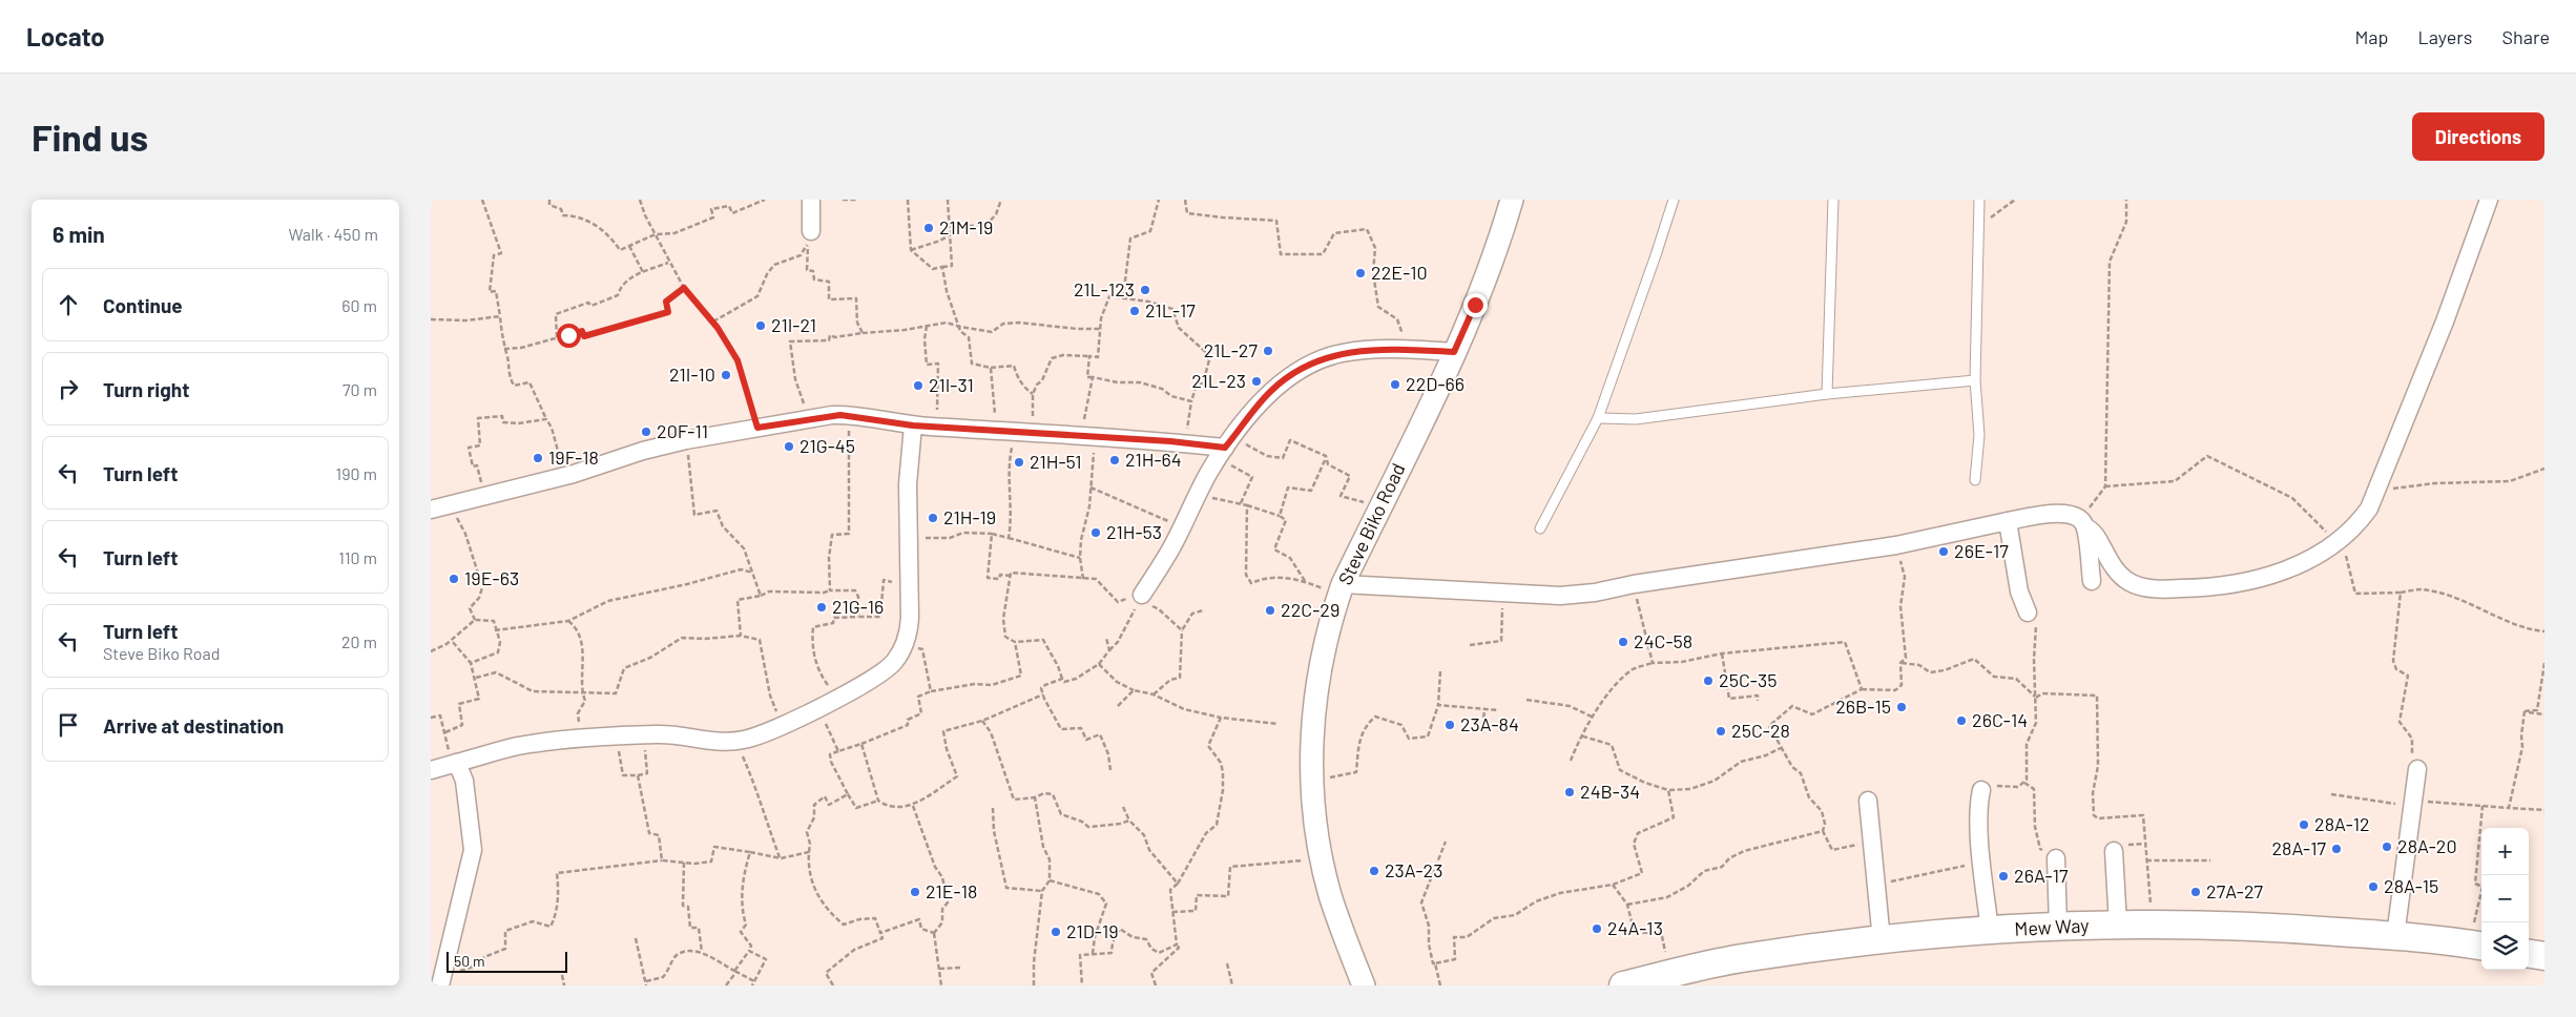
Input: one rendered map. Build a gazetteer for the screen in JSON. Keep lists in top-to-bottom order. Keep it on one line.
{"streets":{"main road":["Mew Way"],"street":["Steve Biko Road"]},"places":["21M-19","22E-10","21L-123","21L-17","21I-21","21L-27","21I-10","21L-23","22D-66","21I-31","20F-11","21G-45","19F-18","21H-64","21H-51","21H-19","21H-53","26E-17","19E-63","21G-16","22C-29","24C-58","25C-35","26B-15","26C-14","23A-84","25C-28","24B-34","28A-12","28A-20","28A-17","23A-23","26A-17","28A-15","21E-18","27A-27","24A-13","21D-19"],"scale_bar":"50 m","page":{"header":"Locato","nav":["Map","Layers","Share"],"buttons":"Directions","title":"Find us","heading":["6 min","Walk · 450 m"],"list":[["Continue","60 m"],["Turn right","70 m"],["Turn left","190 m"],["Turn left","110 m"],["Turn left","Steve Biko Road","20 m"],"Arrive at destination"],"map_buttons":["+","−"],"scale":"50 m"}}
